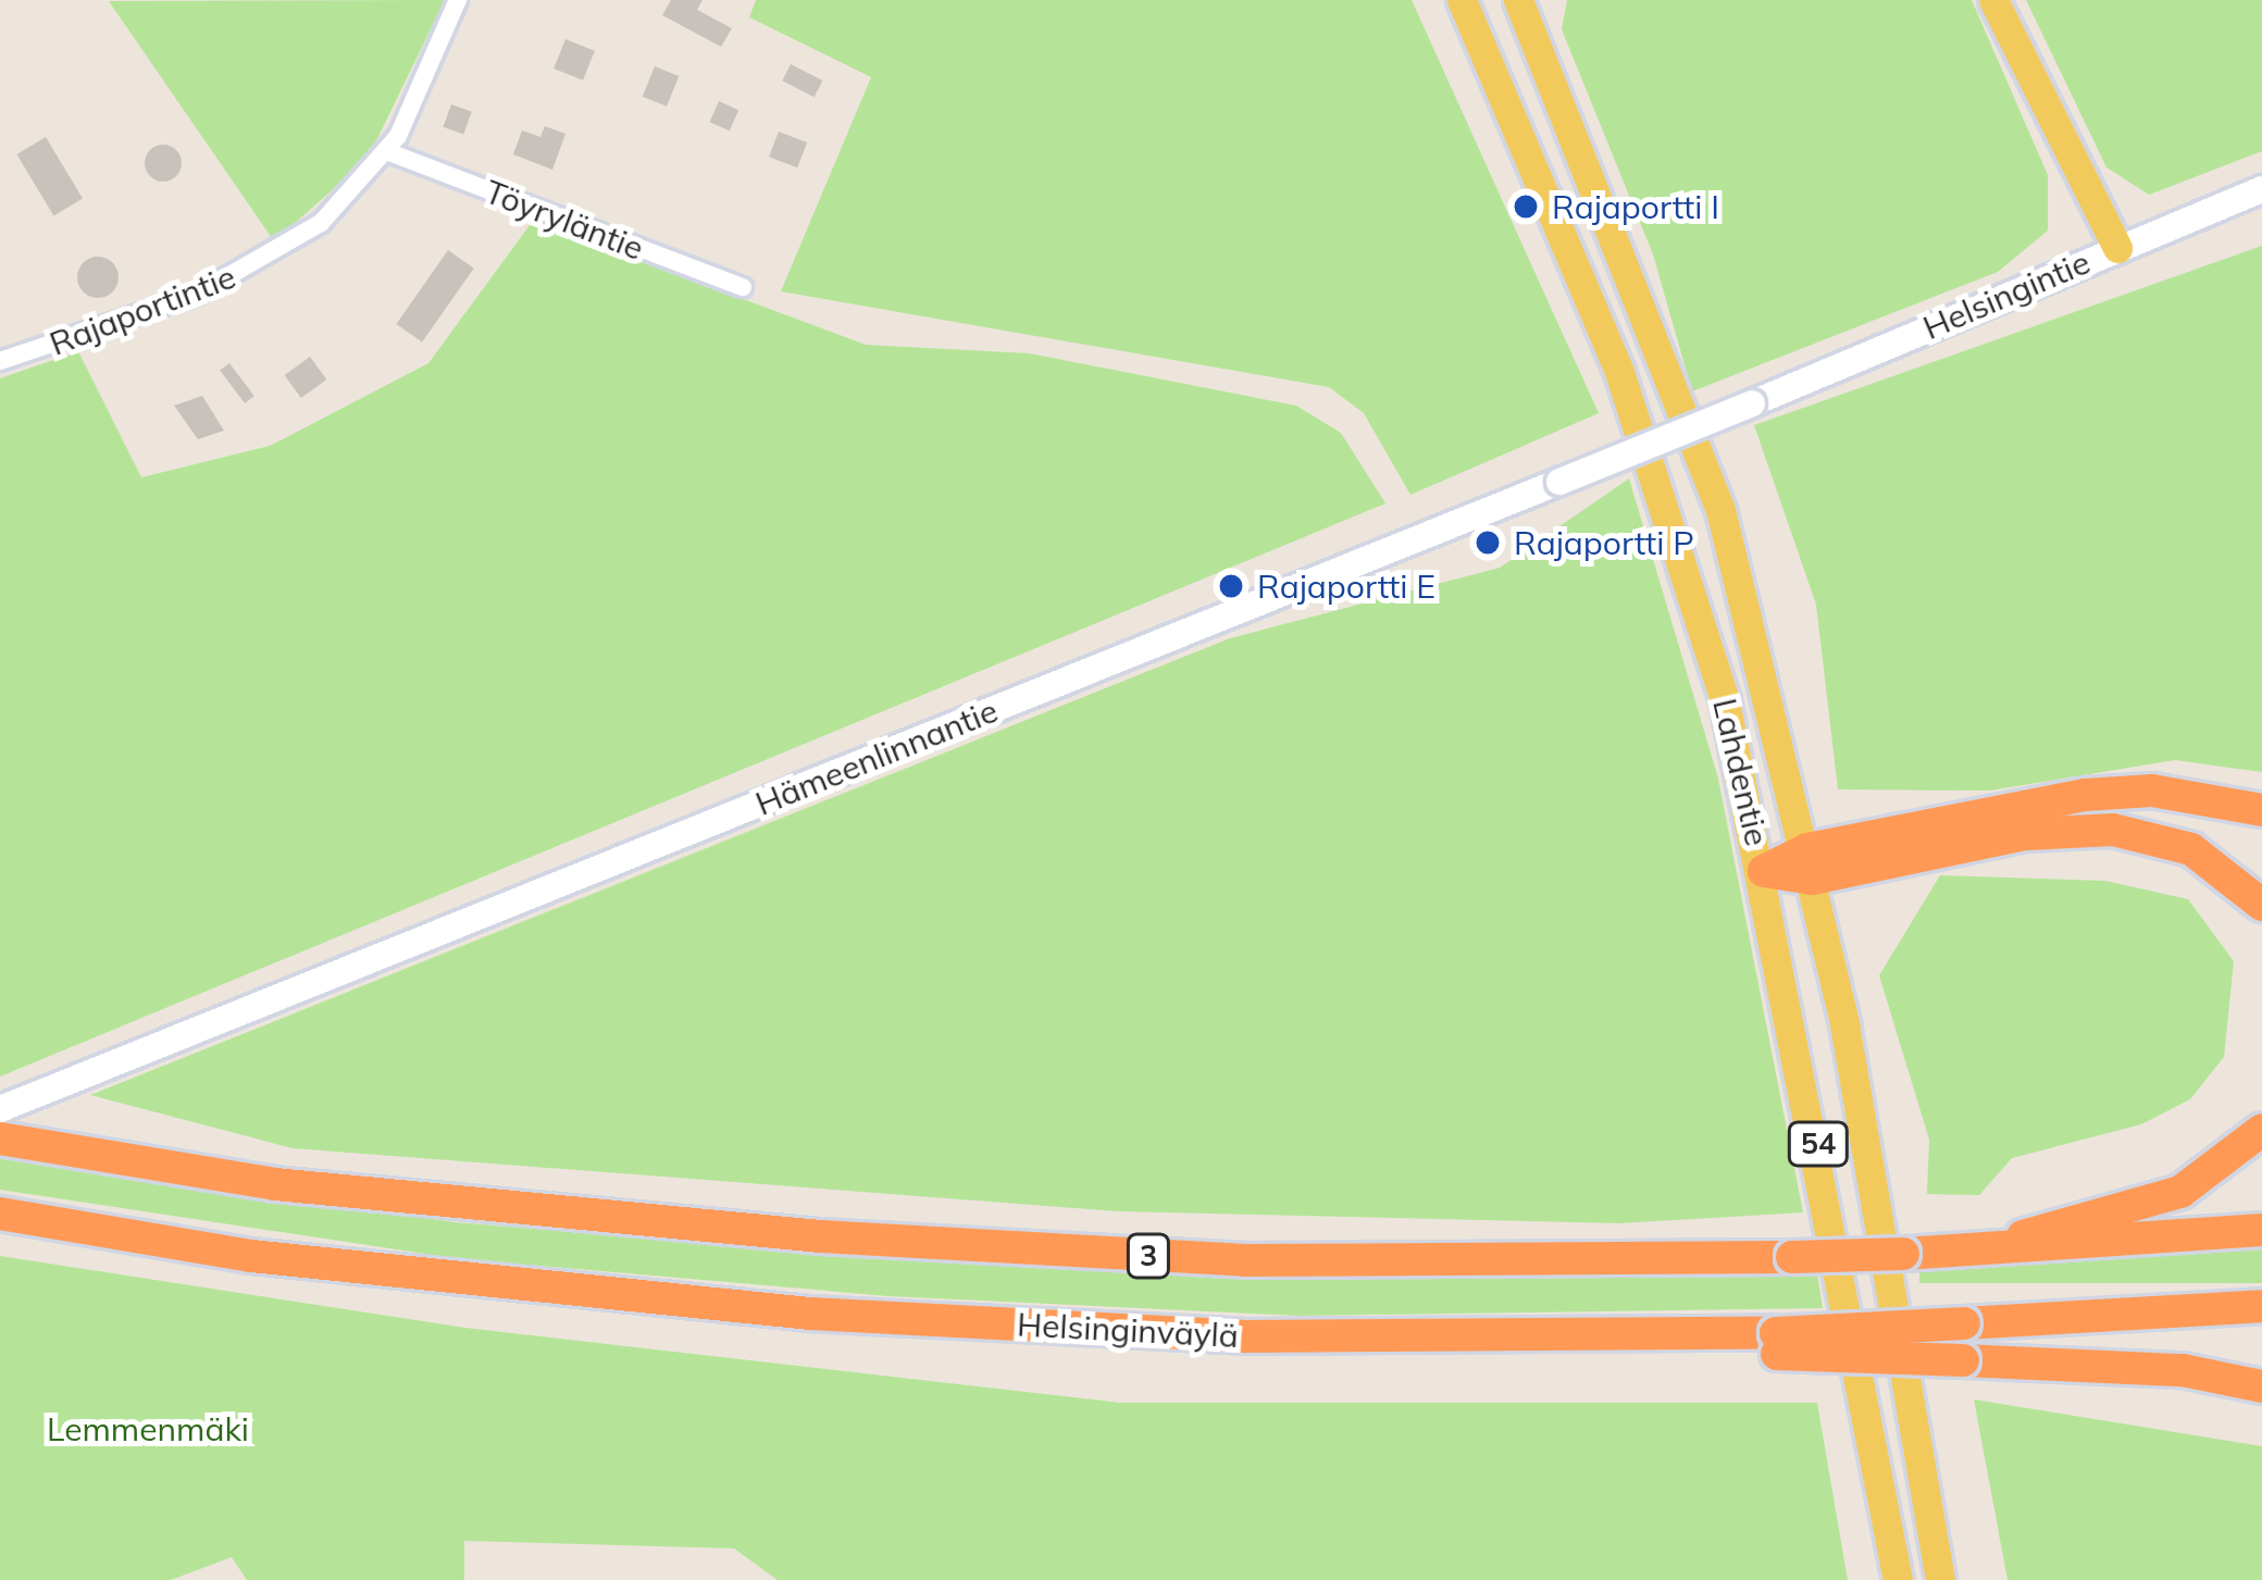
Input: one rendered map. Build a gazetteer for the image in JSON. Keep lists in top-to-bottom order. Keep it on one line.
{"streets":{"highway":["3","Helsinginväylä"],"main road":["Helsingintie","Hämeenlinnantie","Lahdentie","54"],"street":["Töyryläntie","Rajaportintie"]},"crossings":[["Töyryläntie","Rajaportintie"],["Helsingintie","Hämeenlinnantie"]],"parks":["Lemmenmäki"],"places":["Rajaportti I","Rajaportti P","Rajaportti E"]}
